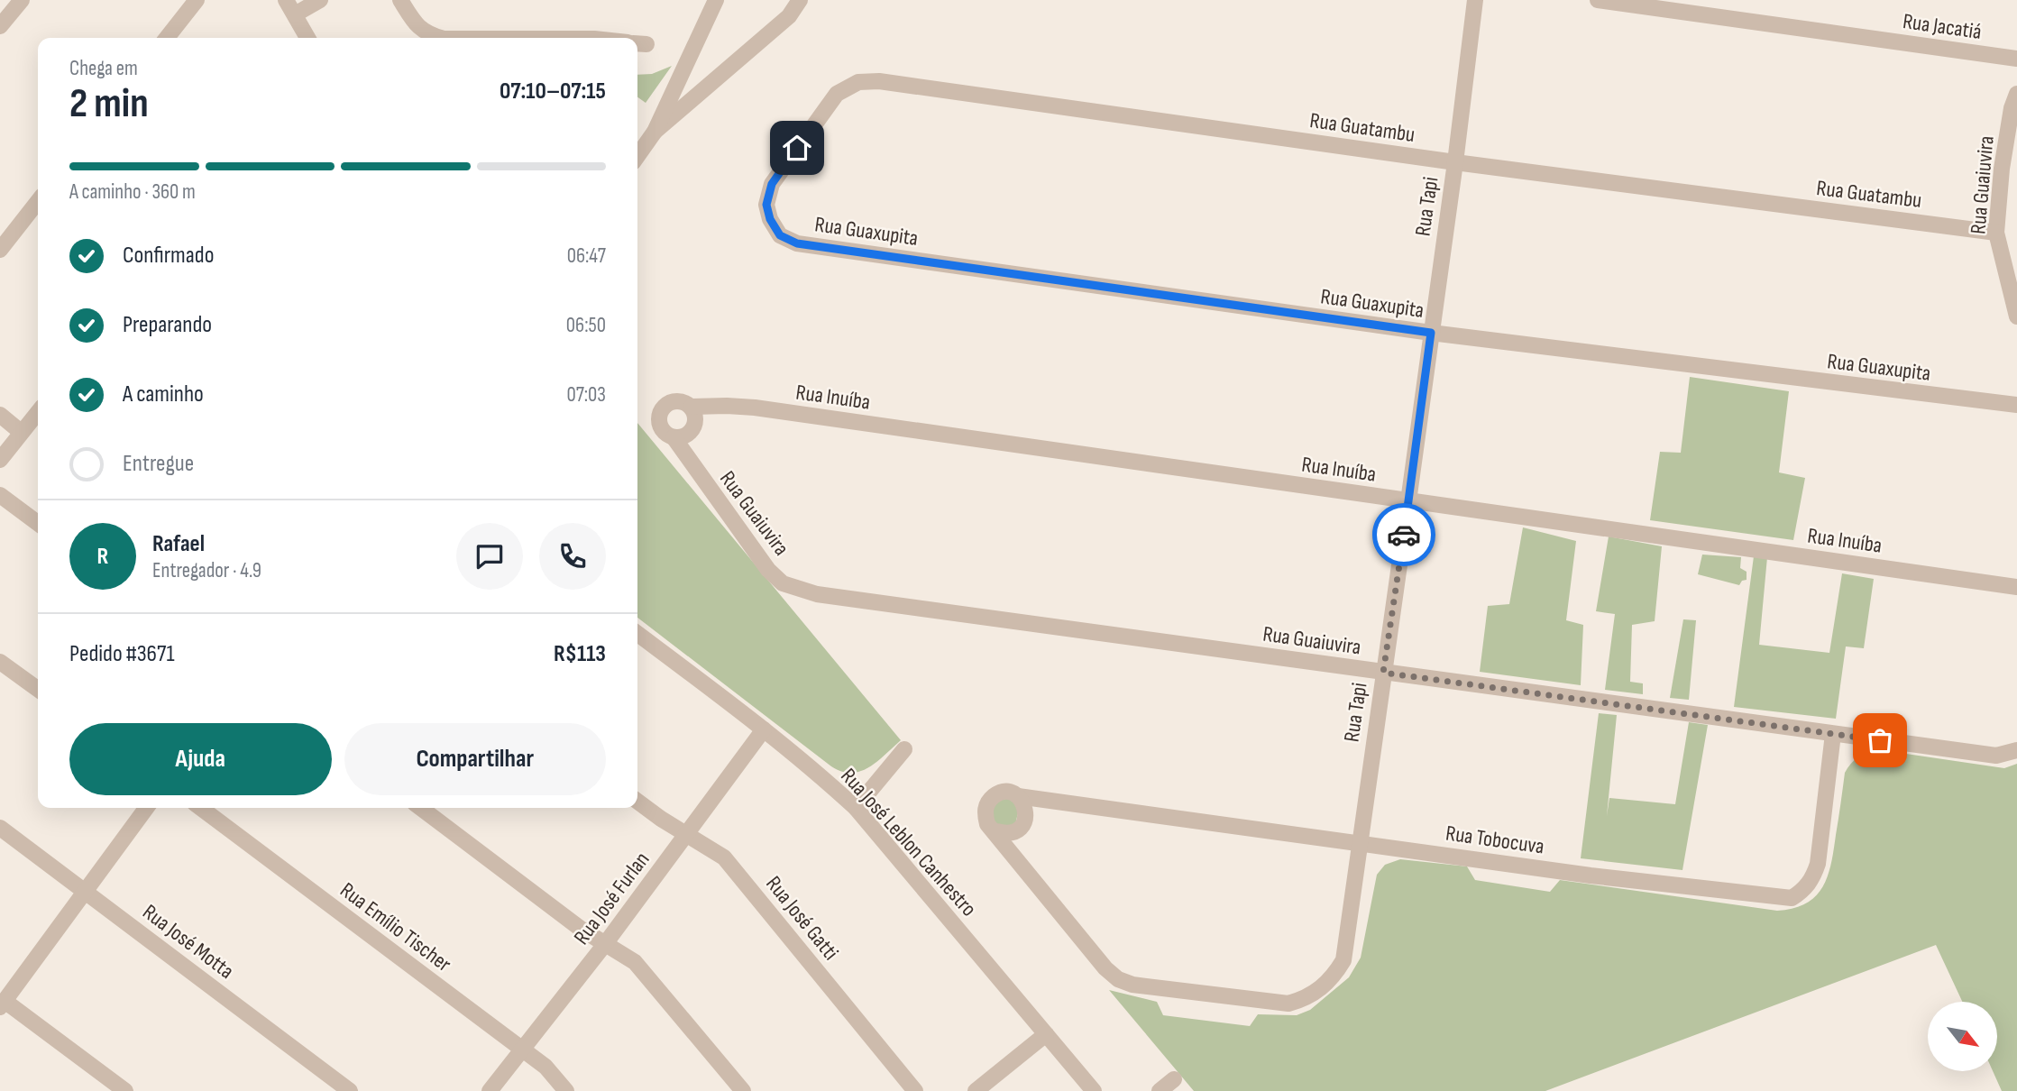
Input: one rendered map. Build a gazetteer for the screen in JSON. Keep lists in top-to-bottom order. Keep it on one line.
{"streets":{"street":["Rua Jacatiá","Rua Guatambu","Rua Guaiuvira","Rua Tapi","Rua Guaxupita","Rua Inuíba","Rua Tobocuva","Rua José Leblon Canhestro","Rua José Furlan","Rua José Gatti","Rua Emílio Tischer","Rua José Motta"]},"crossings":[["Rua Guatambu","Rua Guaiuvira"],["Rua Guatambu","Rua Tapi"],["Rua Guatambu","Rua Guaxupita"],["Rua Guaiuvira","Rua Tapi"],["Rua Guaiuvira","Rua Inuíba"],["Rua Guaiuvira","Rua Tobocuva"],["Rua Tapi","Rua Guaxupita"],["Rua Tapi","Rua Inuíba"],["Rua Tapi","Rua Tobocuva"],["Rua José Leblon Canhestro","Rua José Furlan"],["Rua José Furlan","Rua José Gatti"],["Rua José Furlan","Rua Emílio Tischer"]],"north":"bottom right","page":{"heading":["2 min","Chega em","07:10–07:15"],"panel":["Rafael","Entregador · 4.9","Pedido #3671","R$113"],"bar":"A caminho · 360 m","list":[["Confirmado","06:47"],["Preparando","06:50"],["A caminho","07:03"],"Entregue"],"round":"R","buttons":["Ajuda","Compartilhar"]}}
